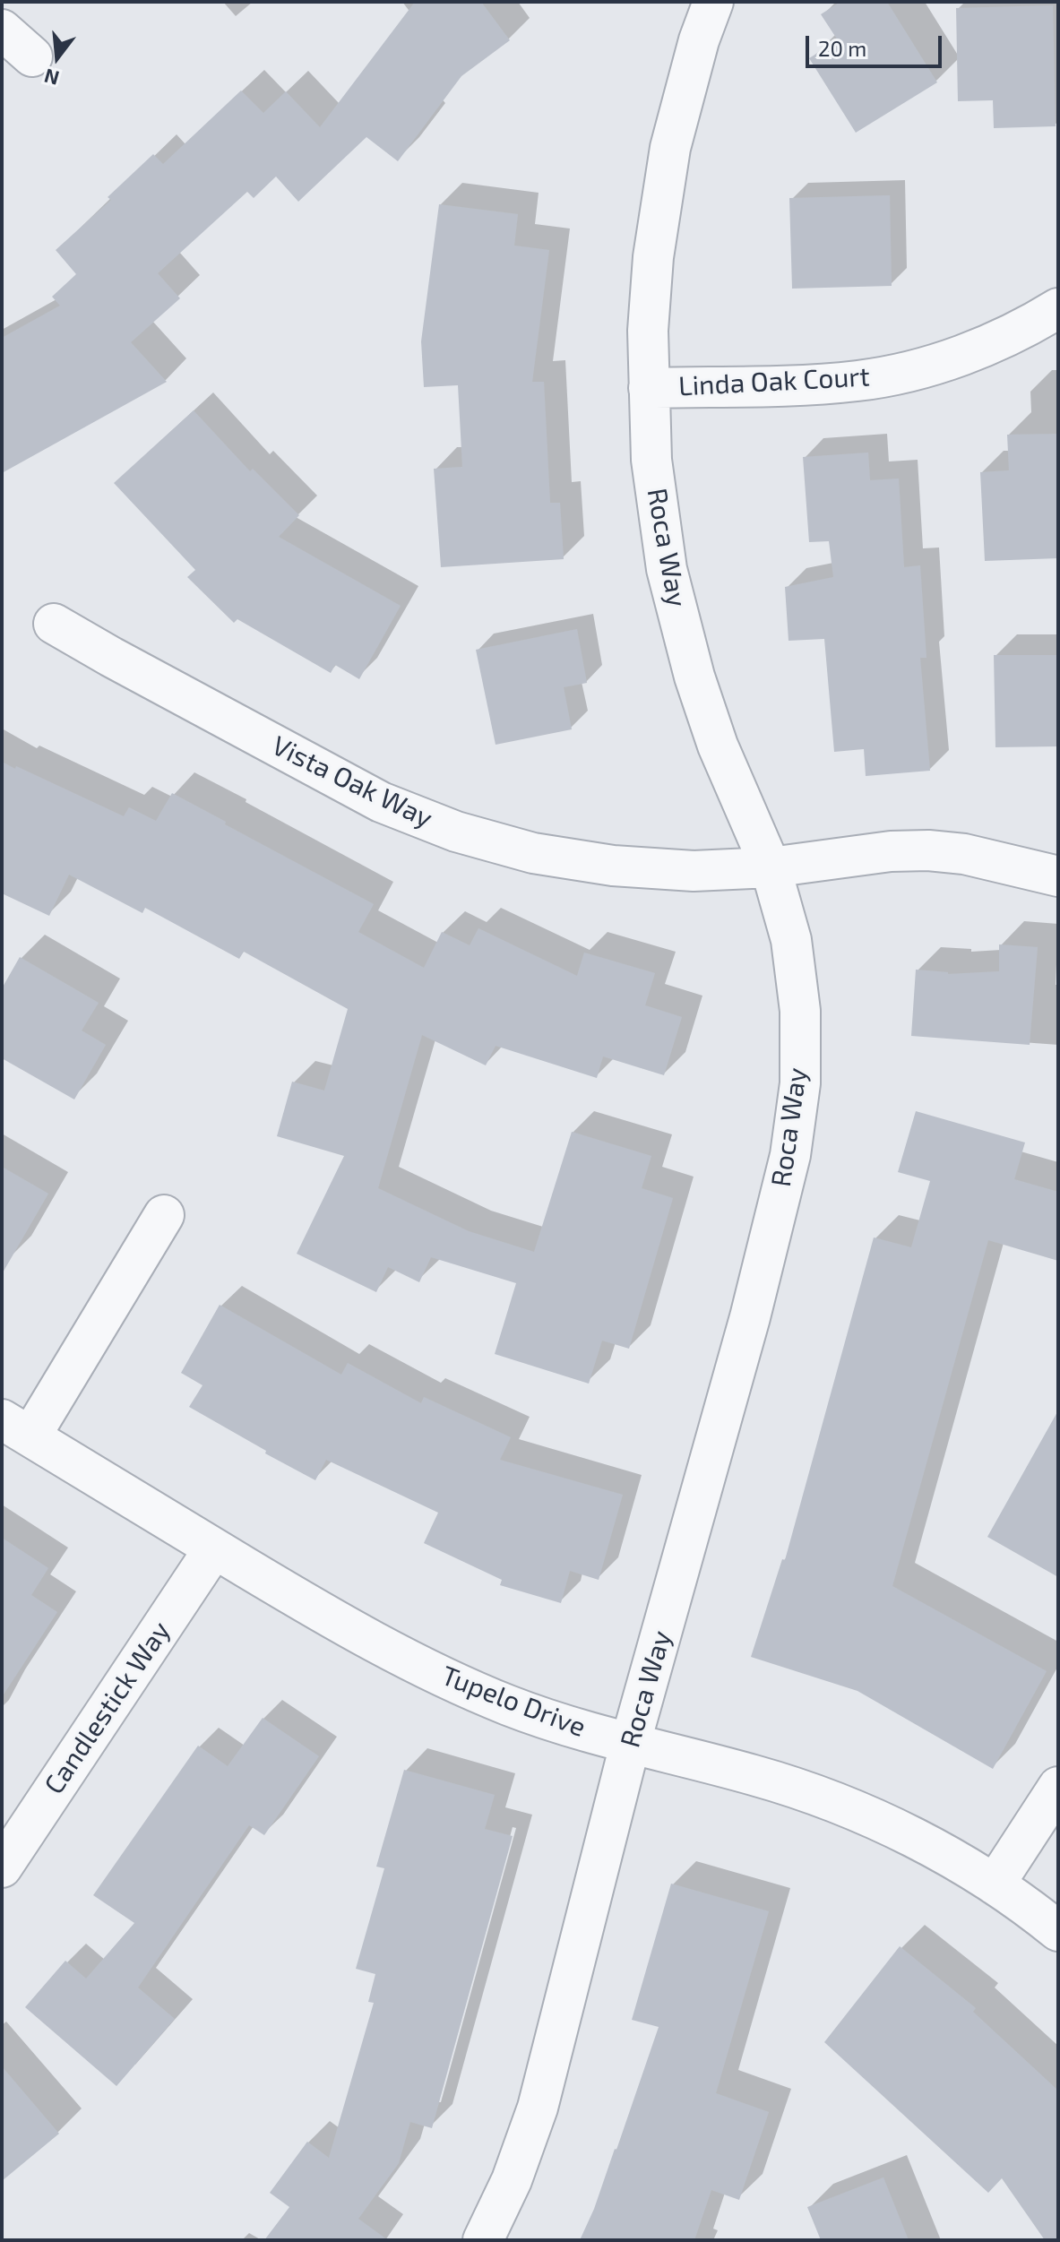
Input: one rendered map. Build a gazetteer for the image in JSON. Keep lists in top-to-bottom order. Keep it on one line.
{"streets":{"street":["Linda Oak Court","Roca Way","Vista Oak Way","Tupelo Drive","Candlestick Way"]},"crossings":[["Linda Oak Court","Roca Way"],["Roca Way","Vista Oak Way"],["Roca Way","Tupelo Drive"],["Tupelo Drive","Candlestick Way"]],"scale_bar":"20 m","north":"bottom"}
